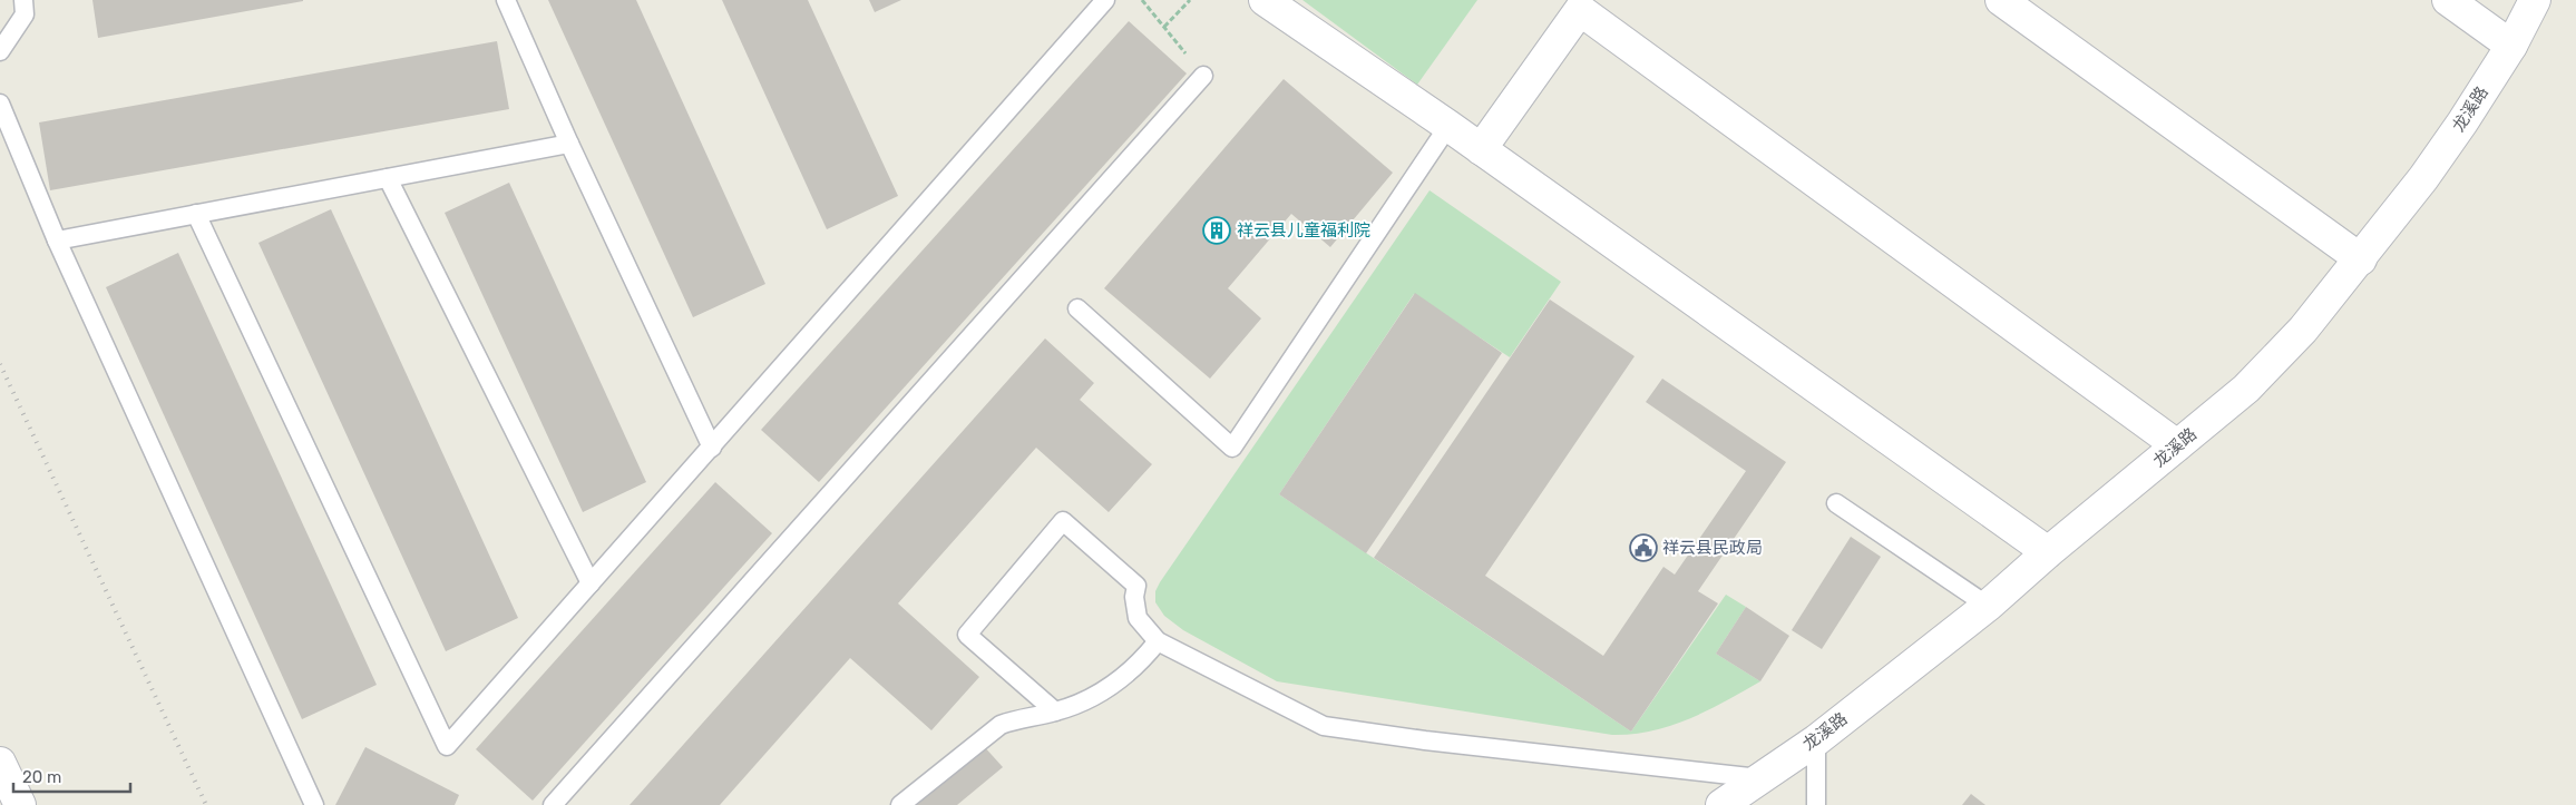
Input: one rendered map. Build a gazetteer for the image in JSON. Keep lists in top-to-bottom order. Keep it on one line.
{"streets":{"street":["龙溪路"]},"places":{"building":["祥云县儿童福利院"],"public building":["祥云县民政局"]},"scale_bar":"20 m"}
